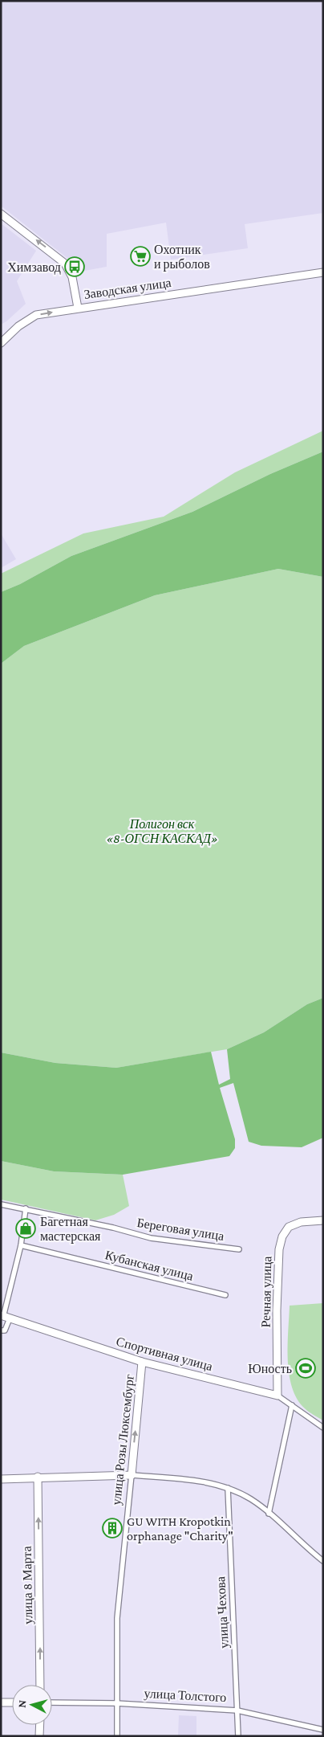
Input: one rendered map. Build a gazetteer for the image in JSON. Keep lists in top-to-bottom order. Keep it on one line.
{"streets":{"main road":["Заводская улица","Речная улица","Спортивная улица","улица Розы Люксембург","улица 8 Марта"],"street":["Береговая улица","Кубанская улица","улица Чехова","улица Толстого"]},"crossings":[["Речная улица","Спортивная улица"],["Спортивная улица","улица Розы Люксембург"],["улица Розы Люксембург","улица Толстого"],["улица Чехова","улица Толстого"]],"one_way":["улица 8 Марта"],"parks":["Полигон вск «8-ОГСН КАСКАД»"],"places":{"supermarket":["Охотник и рыболов"],"bus stop":["Химзавод"],"shop":["Багетная мастерская"],"sports":["Юность"],"building":["GU WITH Kropotkin orphanage \"Charity\""]},"north":"left"}
